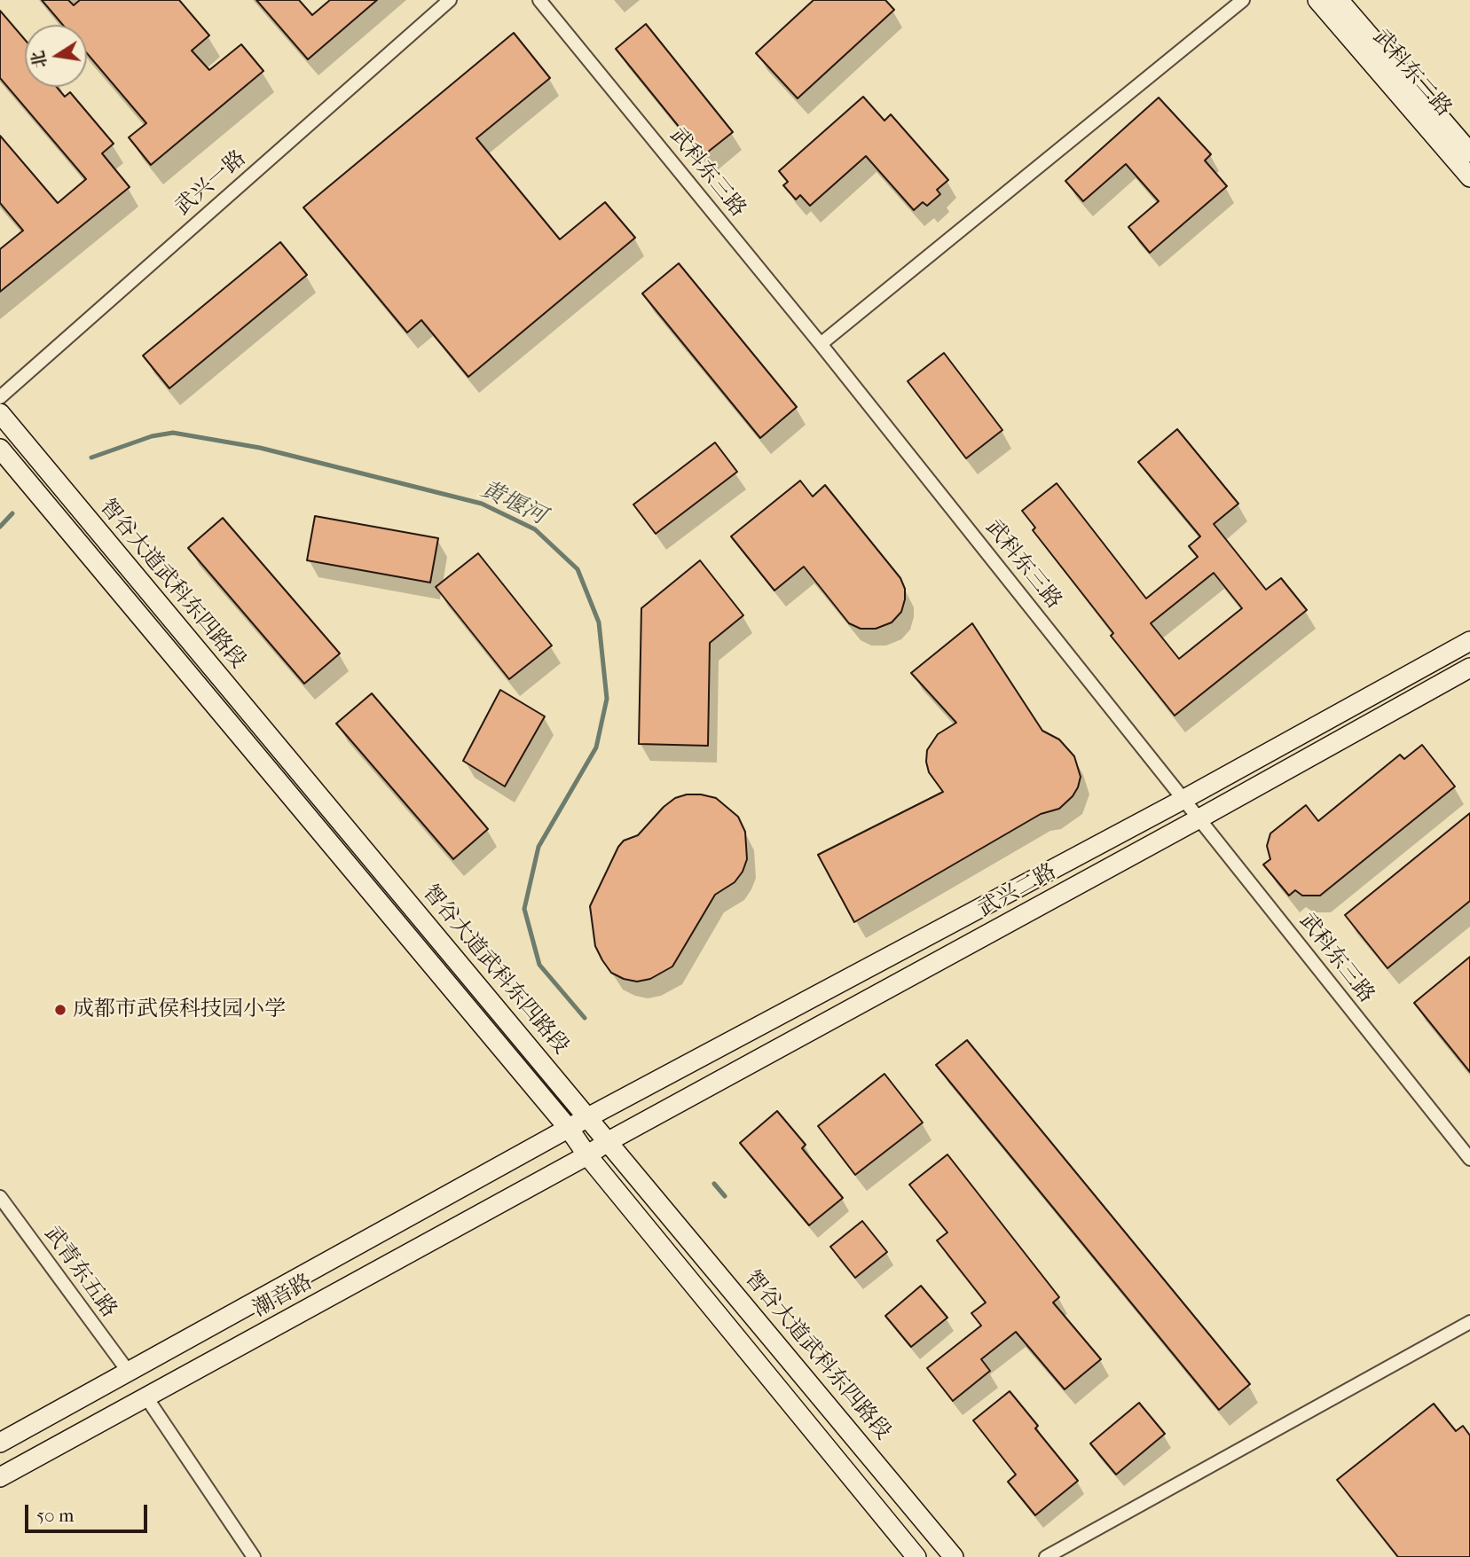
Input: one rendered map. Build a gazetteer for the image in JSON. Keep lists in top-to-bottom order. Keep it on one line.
{"streets":{"street":["武科东二路","武科东三路","武兴一路","智谷大道武科东四路段","武兴二路","武青东五路","潮音路"]},"crossings":[["武科东三路","武兴二路"],["武科东三路","潮音路"],["智谷大道武科东四路段","武兴二路"],["智谷大道武科东四路段","潮音路"],["武兴二路","潮音路"],["武青东五路","潮音路"]],"water":["黄堰河"],"places":["成都市武侯科技园小学"],"scale_bar":"50 m","north":"left"}
